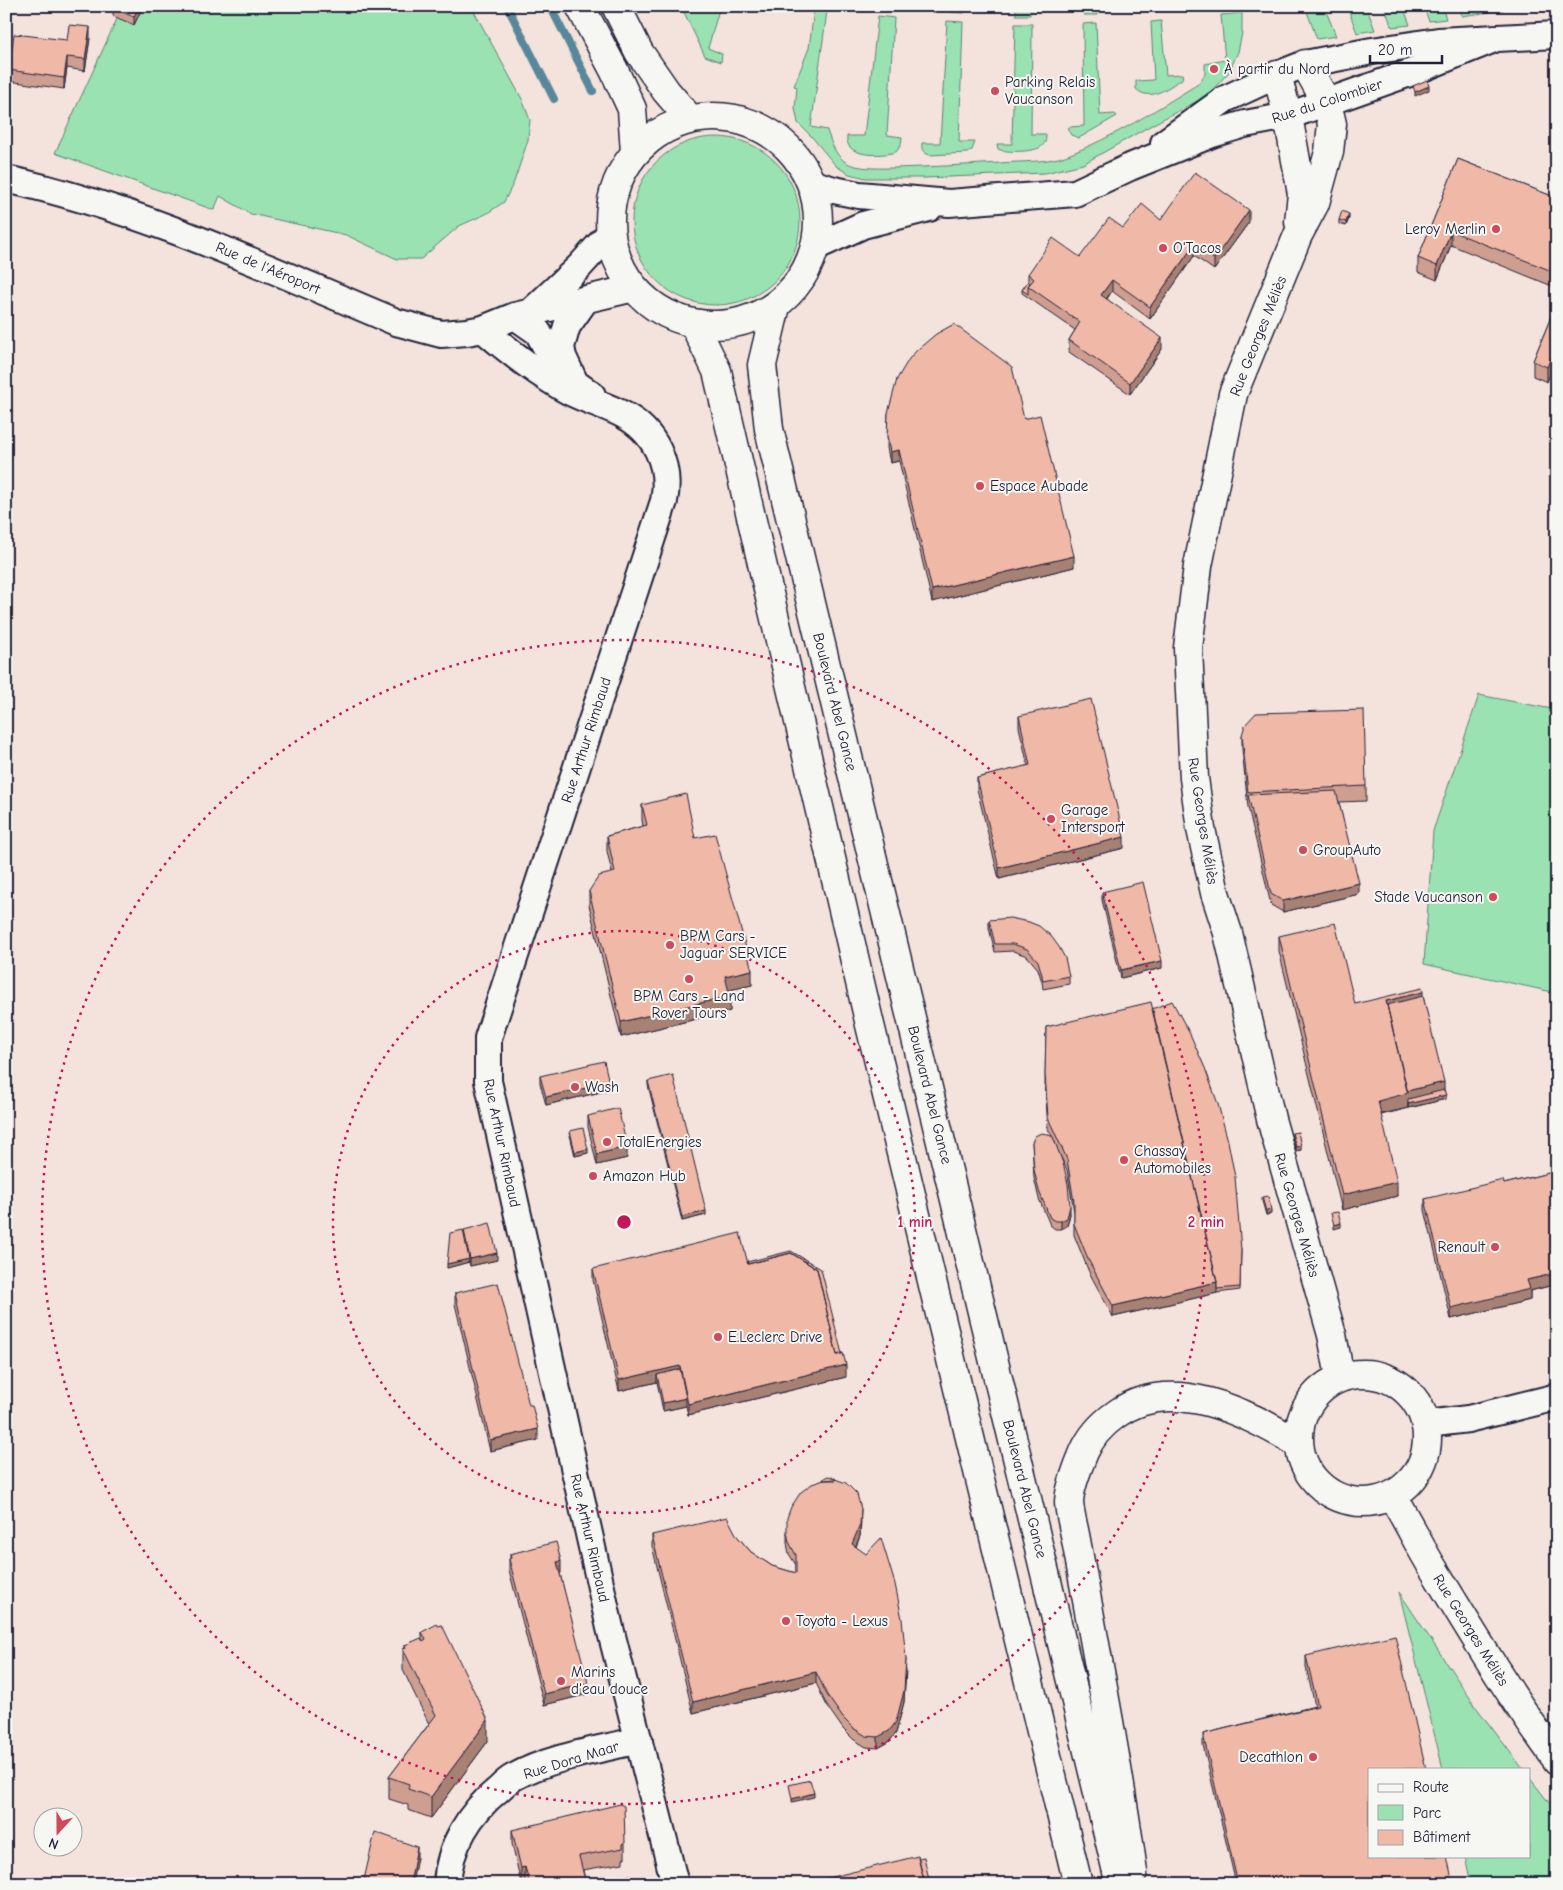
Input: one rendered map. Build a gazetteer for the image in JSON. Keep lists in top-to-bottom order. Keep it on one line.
{"streets":{"main road":["Rue Georges Méliès","Boulevard Abel Gance"],"street":["Rue du Colombier","Rue de l'Aéroport","Rue Arthur Rimbaud","Rue Dora Maar"]},"crossings":[["Rue du Colombier","Rue Georges Méliès"],["Rue de l'Aéroport","Rue Arthur Rimbaud"],["Rue Arthur Rimbaud","Rue Dora Maar"]],"places":["À partir du Nord","Parking Relais Vaucanson","Leroy Merlin","O'Tacos","Espace Aubade","Garage Intersport","GroupAuto","Stade Vaucanson","BPM Cars - Jaguar SERVICE","BPM Cars - Land Rover Tours","Wash","TotalEnergies","Chassay Automobiles","Amazon Hub","Renault","E.Leclerc Drive","Toyota - Lexus","Marins d'eau douce","Decathlon"],"legend":["Route","Parc","Bâtiment"],"scale_bar":"20 m","north":"bottom","rings":["1 min","2 min"]}
